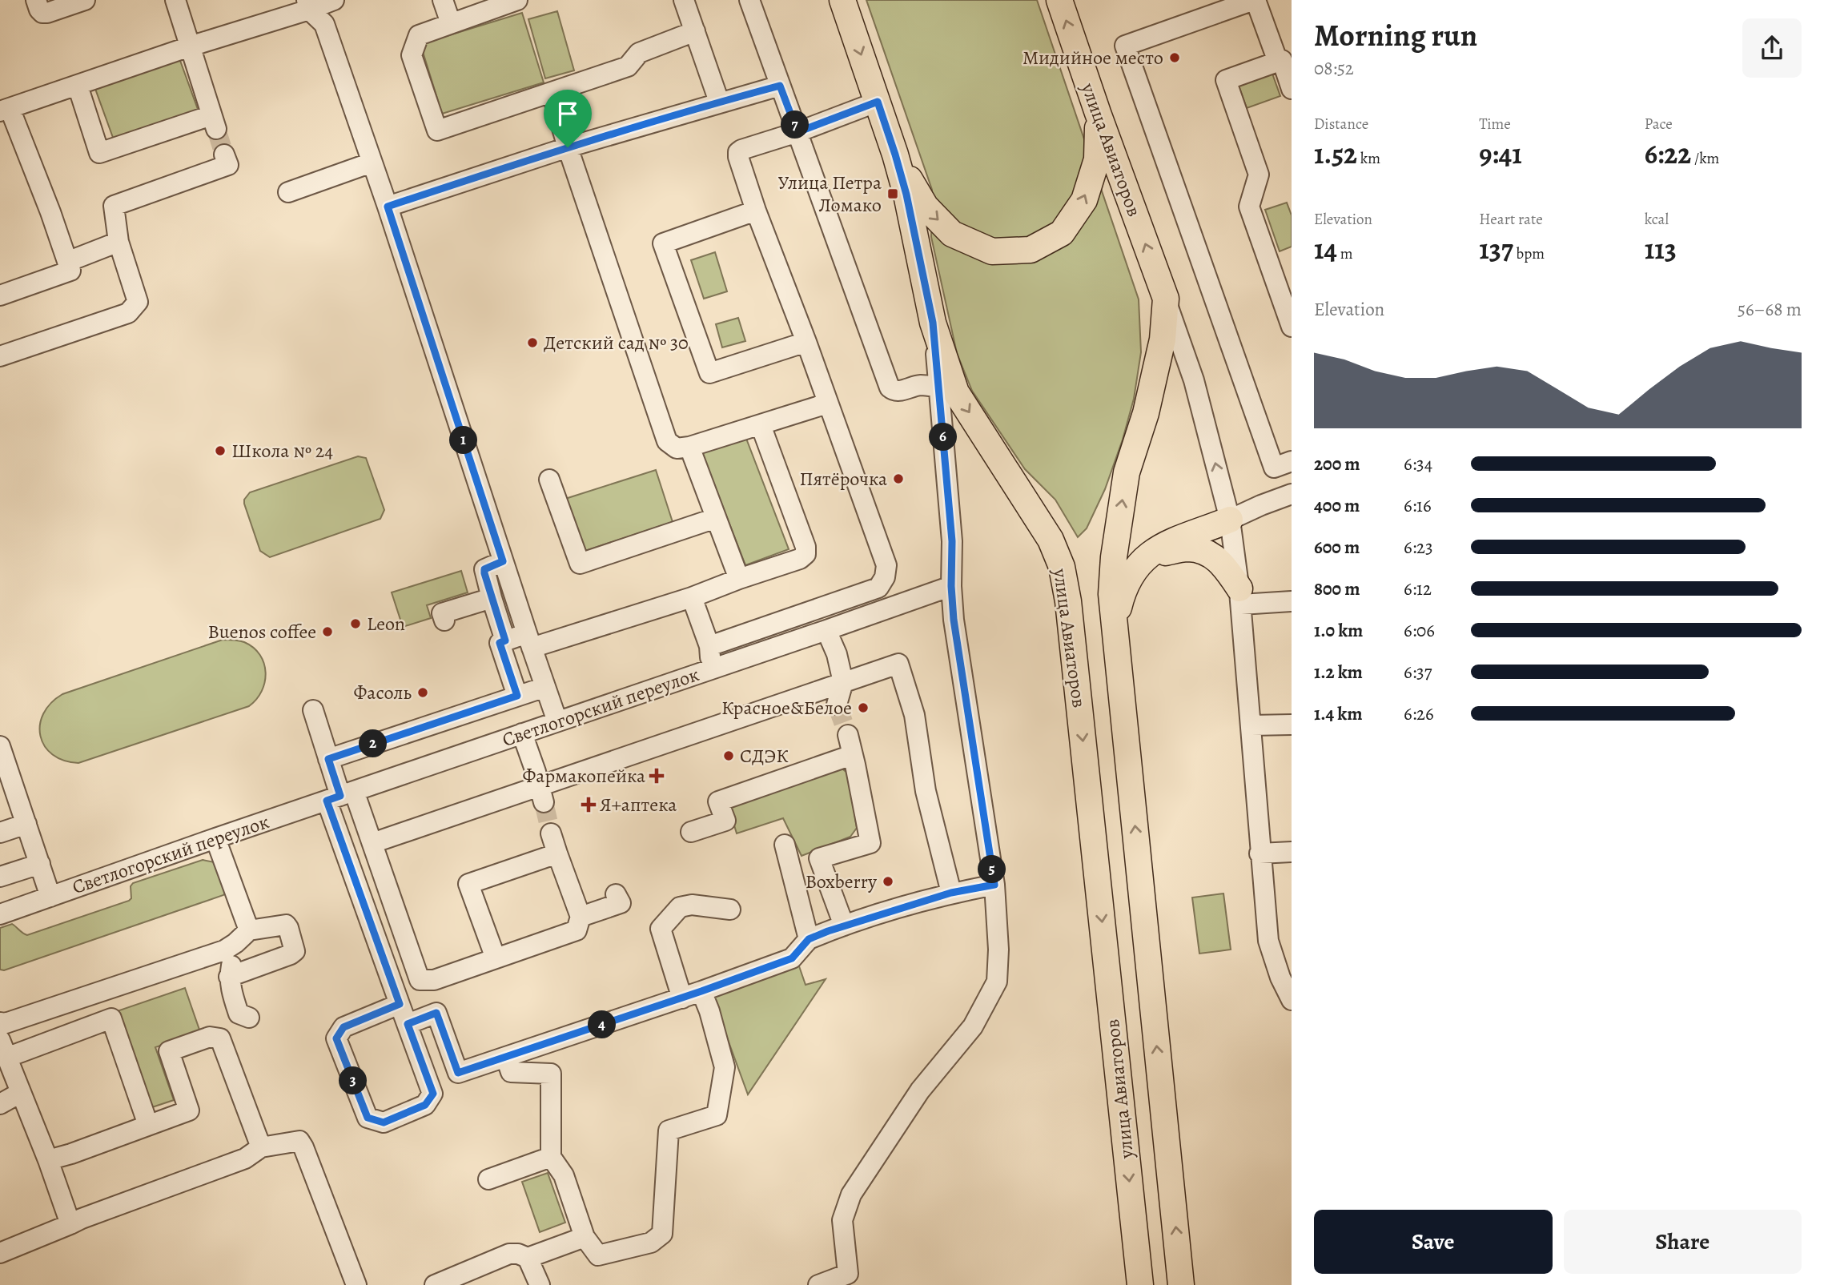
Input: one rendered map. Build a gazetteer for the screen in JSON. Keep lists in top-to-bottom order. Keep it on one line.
{"streets":{"main road":["улица Авиаторов"],"street":["Светлогорский переулок"]},"places":{"other":["Мидийное место","Детский сад № 30","Школа № 24","Пятёрочка","Leon","Buenos coffee","Фасоль","Красное&Белое","СДЭК","Boxberry"],"transit":["Улица Петра Ломако"],"health":["Фармакопейка","Я+аптека"]},"page":{"heading":["Morning run","08:52"],"stats":[["Distance","1.52 km"],["Time","9:41"],["Pace","6:22 /km"],["Elevation","14 m"],["Heart rate","137 bpm"],["kcal","113"]],"pins":["7","6","1","2","5","4","3"],"chart":["Elevation","56–68 m"],"list":[{"name":"200 m","note":"6:34"},{"name":"400 m","note":"6:16"},{"name":"600 m","note":"6:23"},{"name":"800 m","note":"6:12"},{"name":"1.0 km","note":"6:06"},{"name":"1.2 km","note":"6:37"},{"name":"1.4 km","note":"6:26"}],"buttons":["Save","Share"]}}
